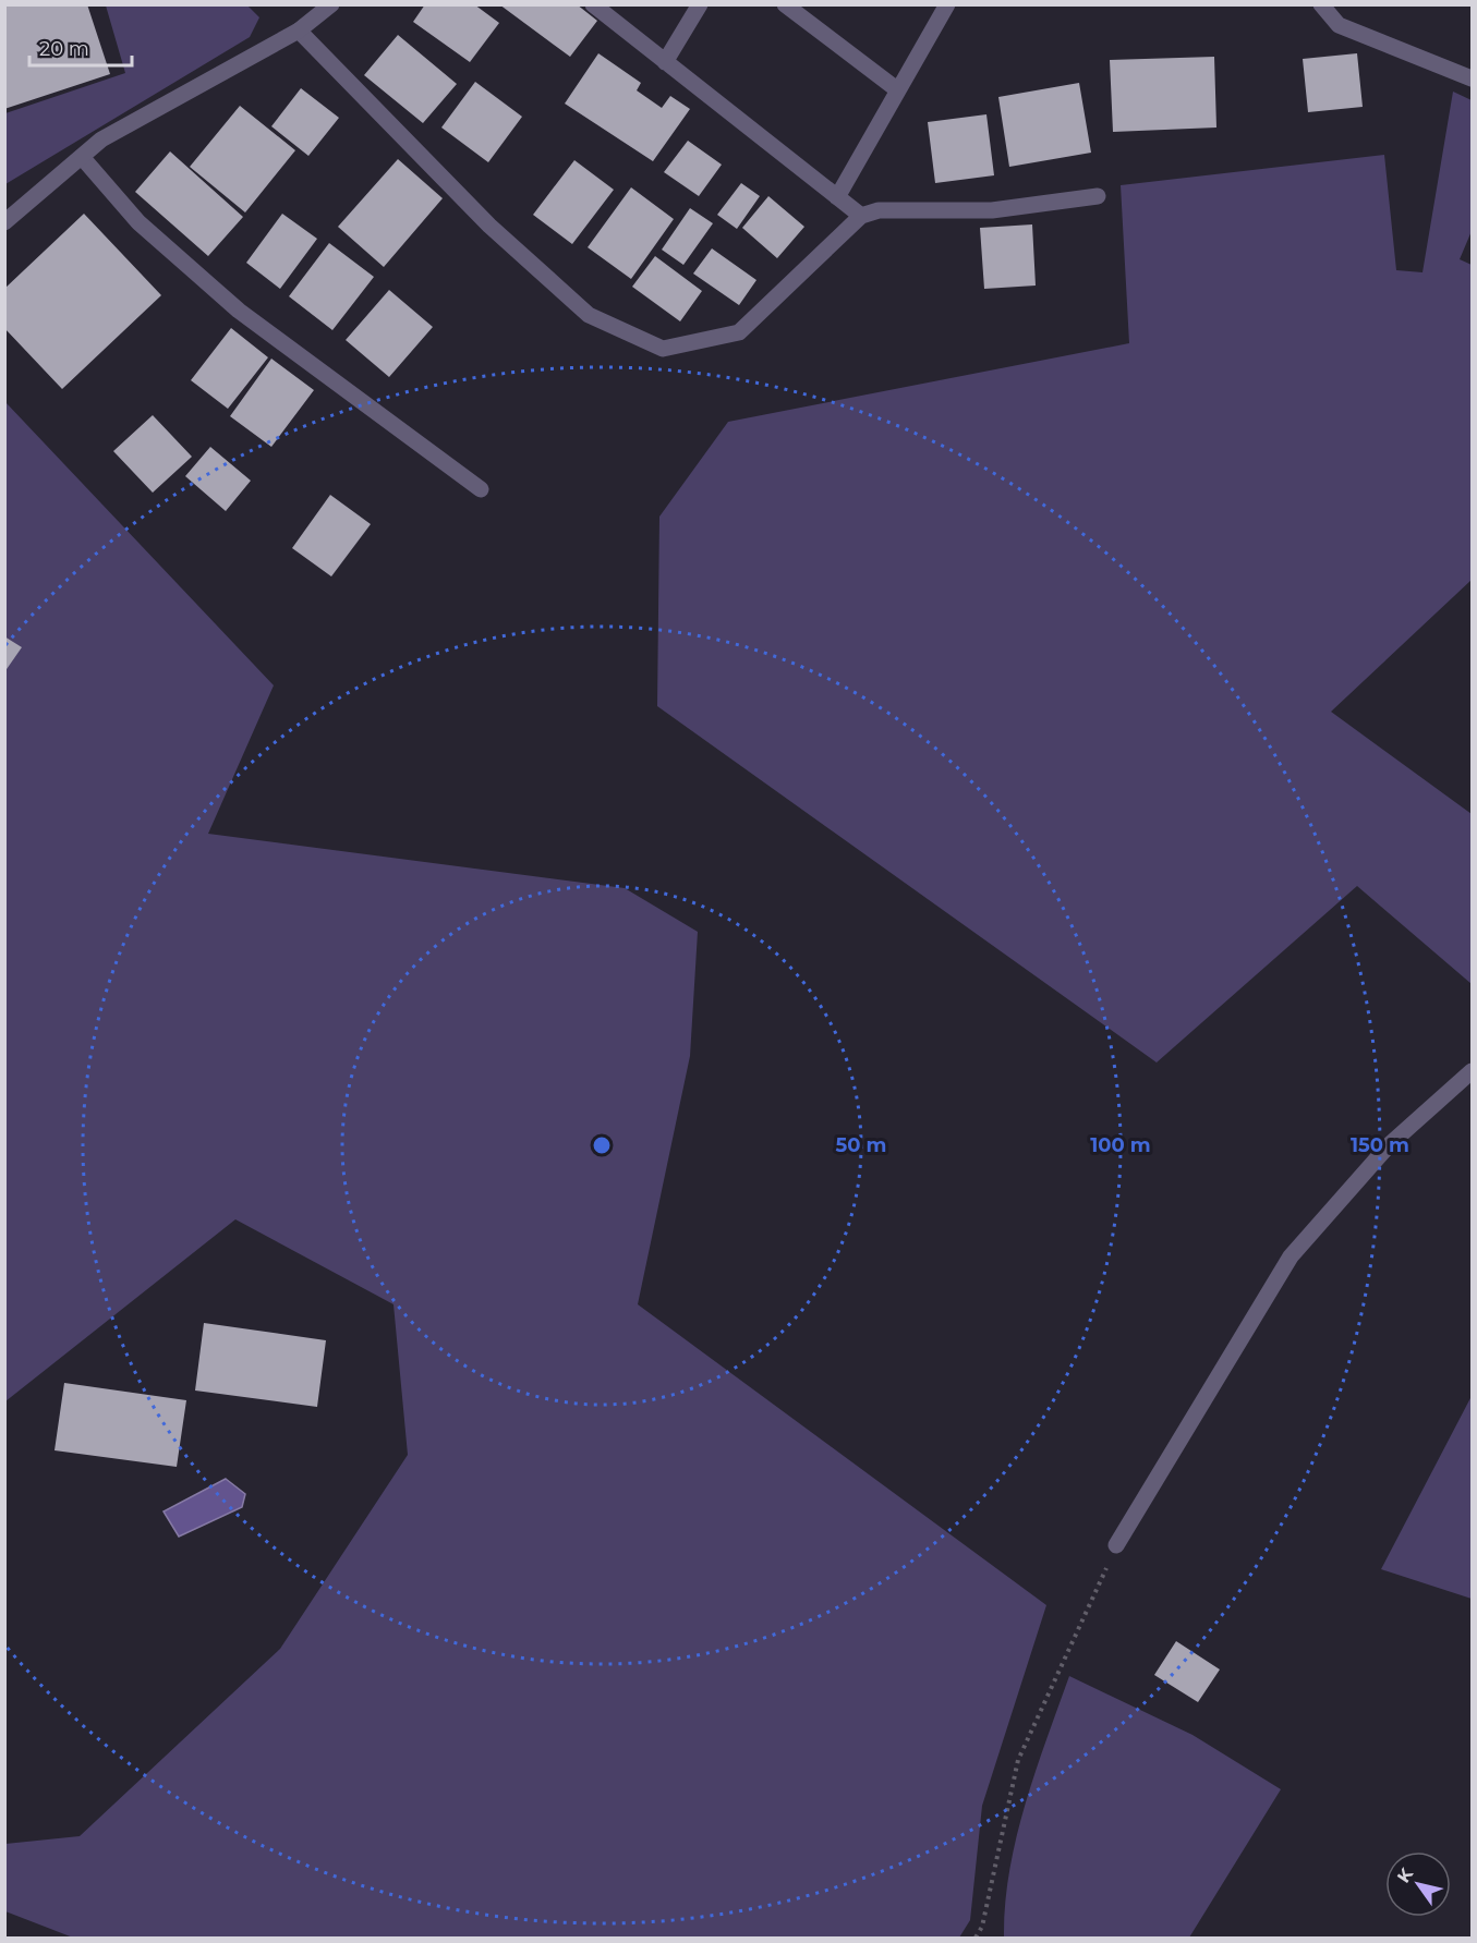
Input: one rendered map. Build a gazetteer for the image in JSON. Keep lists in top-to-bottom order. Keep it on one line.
{"scale_bar":"20 m","north":"top left","rings":["50 m","100 m","150 m"]}
